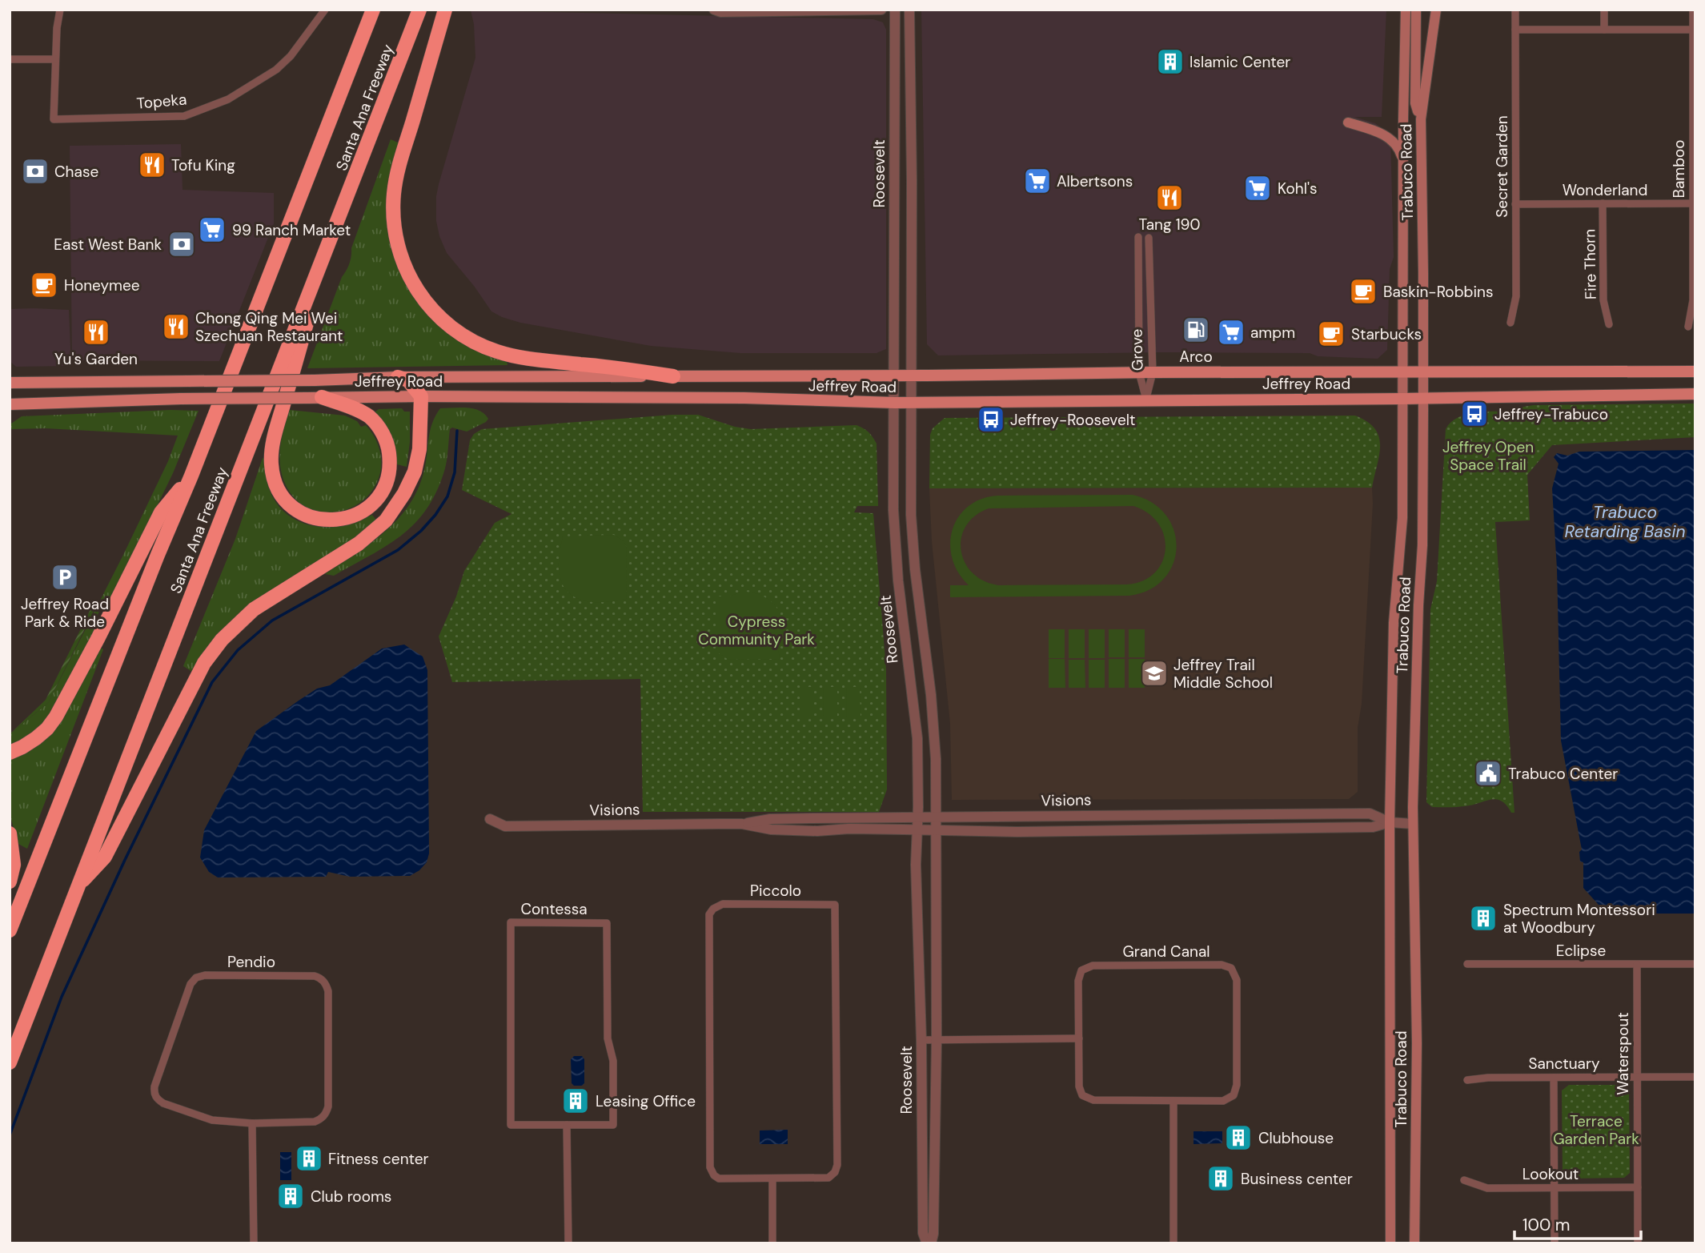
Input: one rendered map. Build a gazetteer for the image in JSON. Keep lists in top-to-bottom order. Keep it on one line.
{"streets":{"highway":["Santa Ana Freeway"],"main road":["Trabuco Road","Jeffrey Road"],"street":["Topeka","Secret Garden","Bamboo","Roosevelt","Wonderland","Fire Thorn","Grove","Visions","Piccolo","Contessa","Eclipse","Grand Canal","Pendio","Waterspout","Sanctuary","Lookout"]},"crossings":[["Secret Garden","Wonderland"],["Bamboo","Wonderland"],["Trabuco Road","Jeffrey Road"],["Trabuco Road","Visions"],["Roosevelt","Jeffrey Road"],["Roosevelt","Visions"],["Wonderland","Fire Thorn"],["Grove","Jeffrey Road"],["Eclipse","Waterspout"],["Waterspout","Sanctuary"],["Waterspout","Lookout"]],"water":["Trabuco Retarding Basin"],"parks":["Jeffrey Open Space Trail","Cypress Community Park","Terrace Garden Park"],"places":{"building":["Islamic Center","Spectrum Montessori at Woodbury","Leasing Office","Clubhouse","Fitness center","Business center","Club rooms"],"restaurant":["Tofu King","Tang 190","Chong Qing Mei Wei Szechuan Restaurant","Yu's Garden"],"bank":["Chase","East West Bank"],"supermarket":["Albertsons","Kohl's","99 Ranch Market","ampm"],"cafe":["Honeymee","Baskin-Robbins","Starbucks"],"fuel station":["Arco"],"bus stop":["Jeffrey-Trabuco","Jeffrey-Roosevelt"],"parking":["Jeffrey Road Park & Ride"],"school or university":["Jeffrey Trail Middle School"],"public building":["Trabuco Center"]},"scale_bar":"100 m"}
